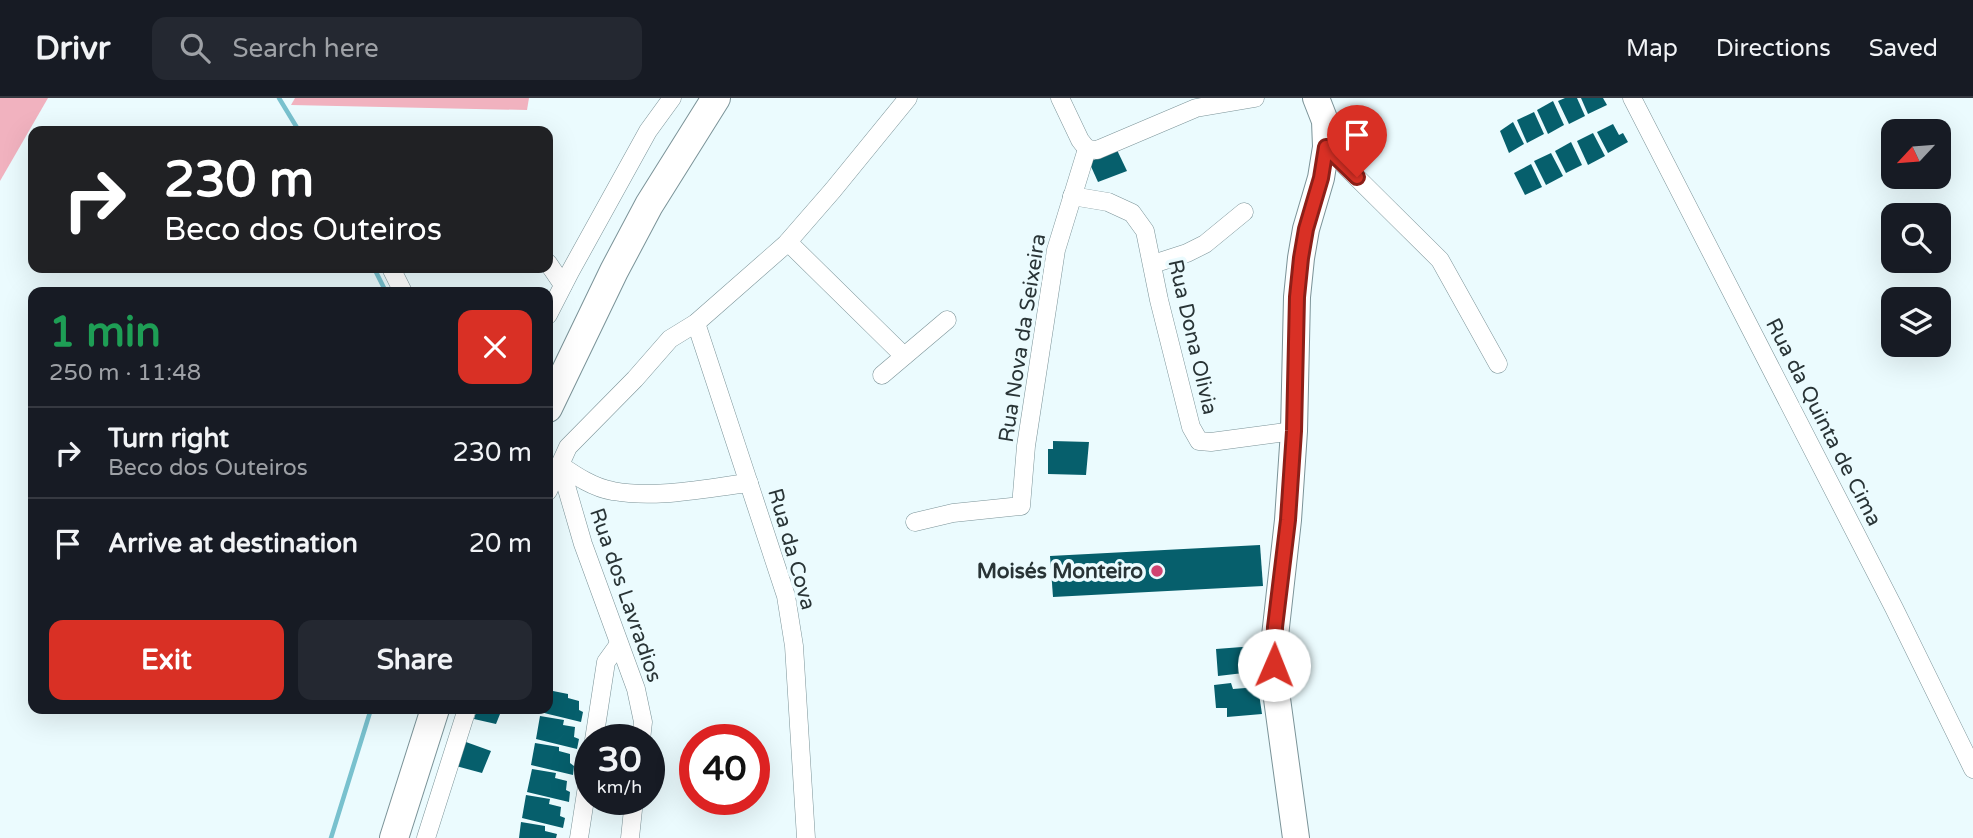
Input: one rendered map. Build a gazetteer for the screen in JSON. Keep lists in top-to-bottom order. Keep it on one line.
{"streets":{"street":["Rua Dona Olivia","Rua Nova da Seixeira","Rua da Quinta de Cima","Rua da Cova","Rua dos Lavradios"]},"crossings":[["Rua Dona Olivia","Rua Nova da Seixeira"]],"places":["Moisés Monteiro"],"north":"bottom left","page":{"header":"Drivr","search":"Search here","nav":["Map","Directions","Saved"],"turn":["230 m","Beco dos Outeiros"],"heading":["1 min","250 m · 11:48"],"list":[{"name":"Turn right","note":"Beco dos Outeiros","value":"230 m"},{"name":"Arrive at destination","value":"20 m"}],"buttons":["Exit","Share"],"speed":"30 km/h","limit":"40"}}
